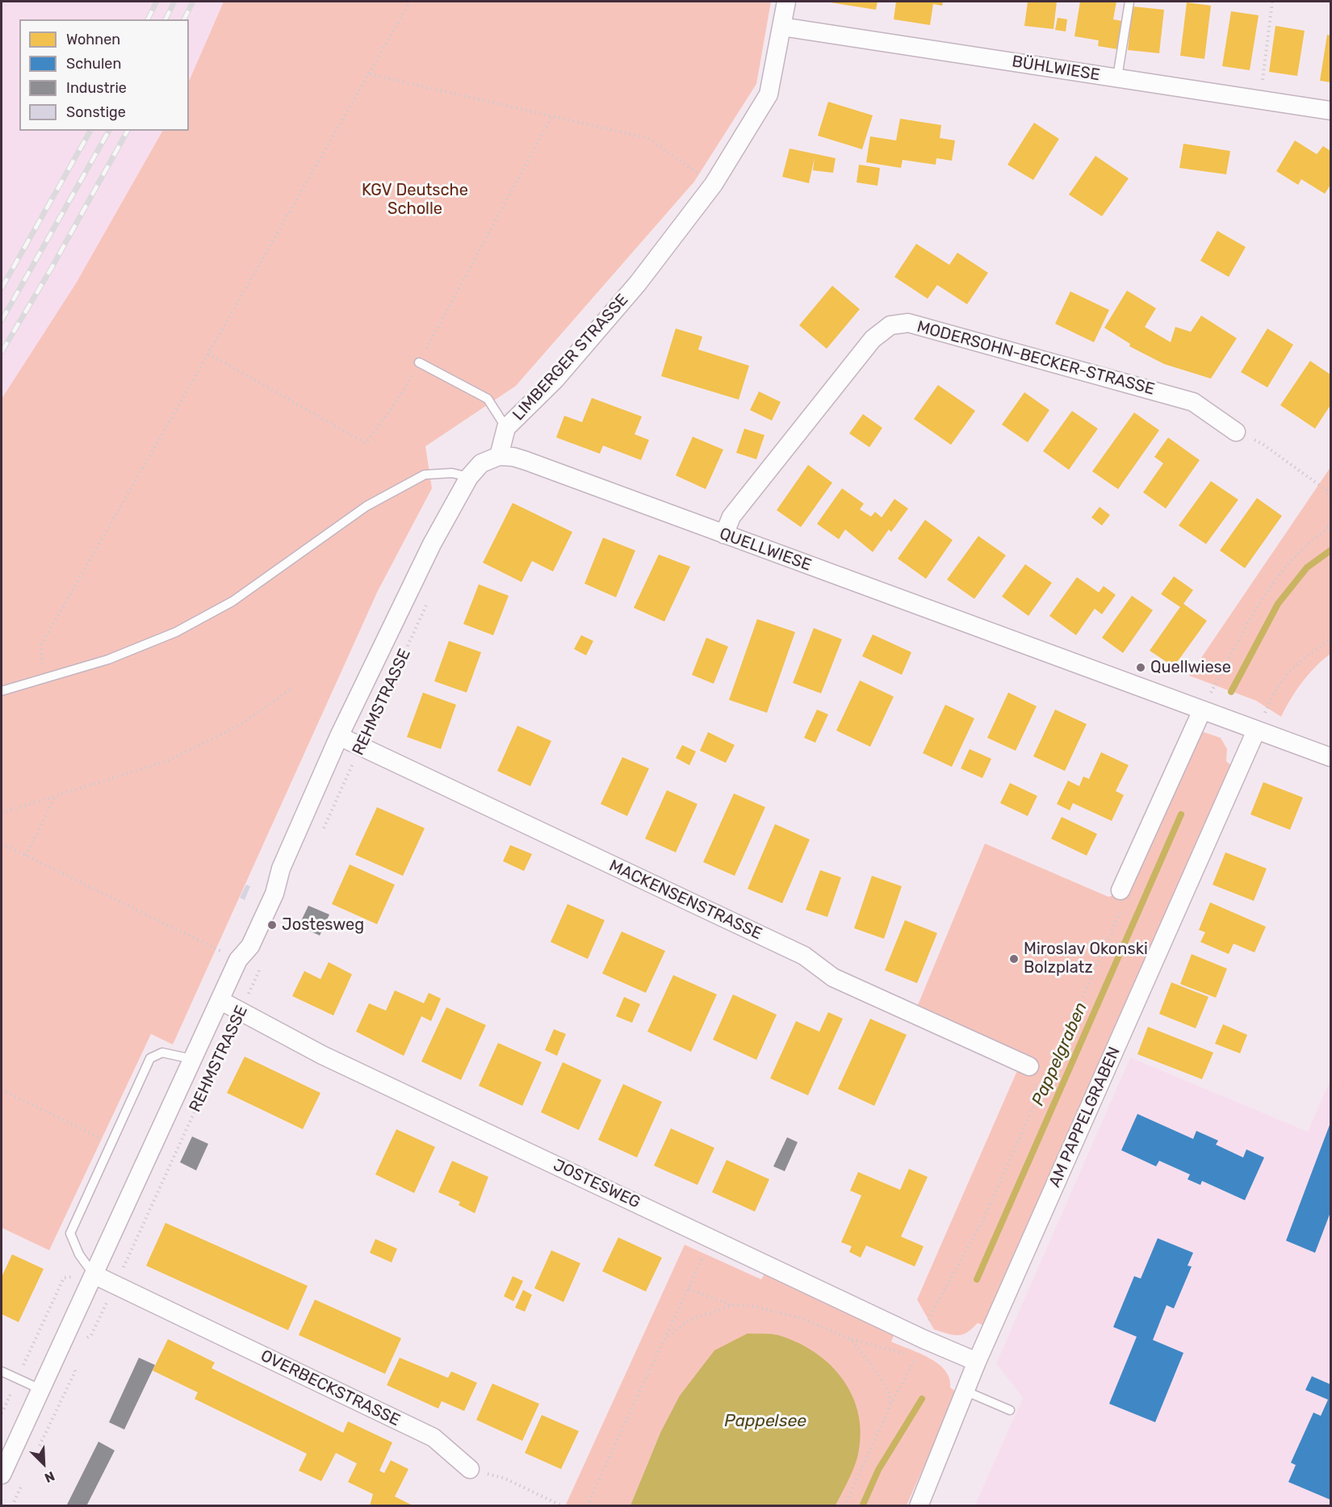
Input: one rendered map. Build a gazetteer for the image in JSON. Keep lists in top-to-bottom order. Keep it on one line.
{"streets":{"street":["BÜHLWIESE","LIMBERGER STRASSE","MODERSOHN-BECKER-STRASSE","QUELLWIESE","REHMSTRASSE","MACKENSENSTRASSE","AM PAPPELGRABEN","JOSTESWEG","OVERBECKSTRASSE"]},"crossings":[["BÜHLWIESE","LIMBERGER STRASSE"],["LIMBERGER STRASSE","QUELLWIESE"],["MODERSOHN-BECKER-STRASSE","QUELLWIESE"],["QUELLWIESE","AM PAPPELGRABEN"],["REHMSTRASSE","MACKENSENSTRASSE"],["REHMSTRASSE","JOSTESWEG"],["REHMSTRASSE","OVERBECKSTRASSE"],["AM PAPPELGRABEN","JOSTESWEG"]],"water":["Pappelgraben","Pappelsee"],"parks":["KGV Deutsche Scholle"],"places":["Quellwiese","Jostesweg","Miroslav Okonski Bolzplatz"],"legend":["Wohnen","Schulen","Industrie","Sonstige"],"north":"bottom right"}
